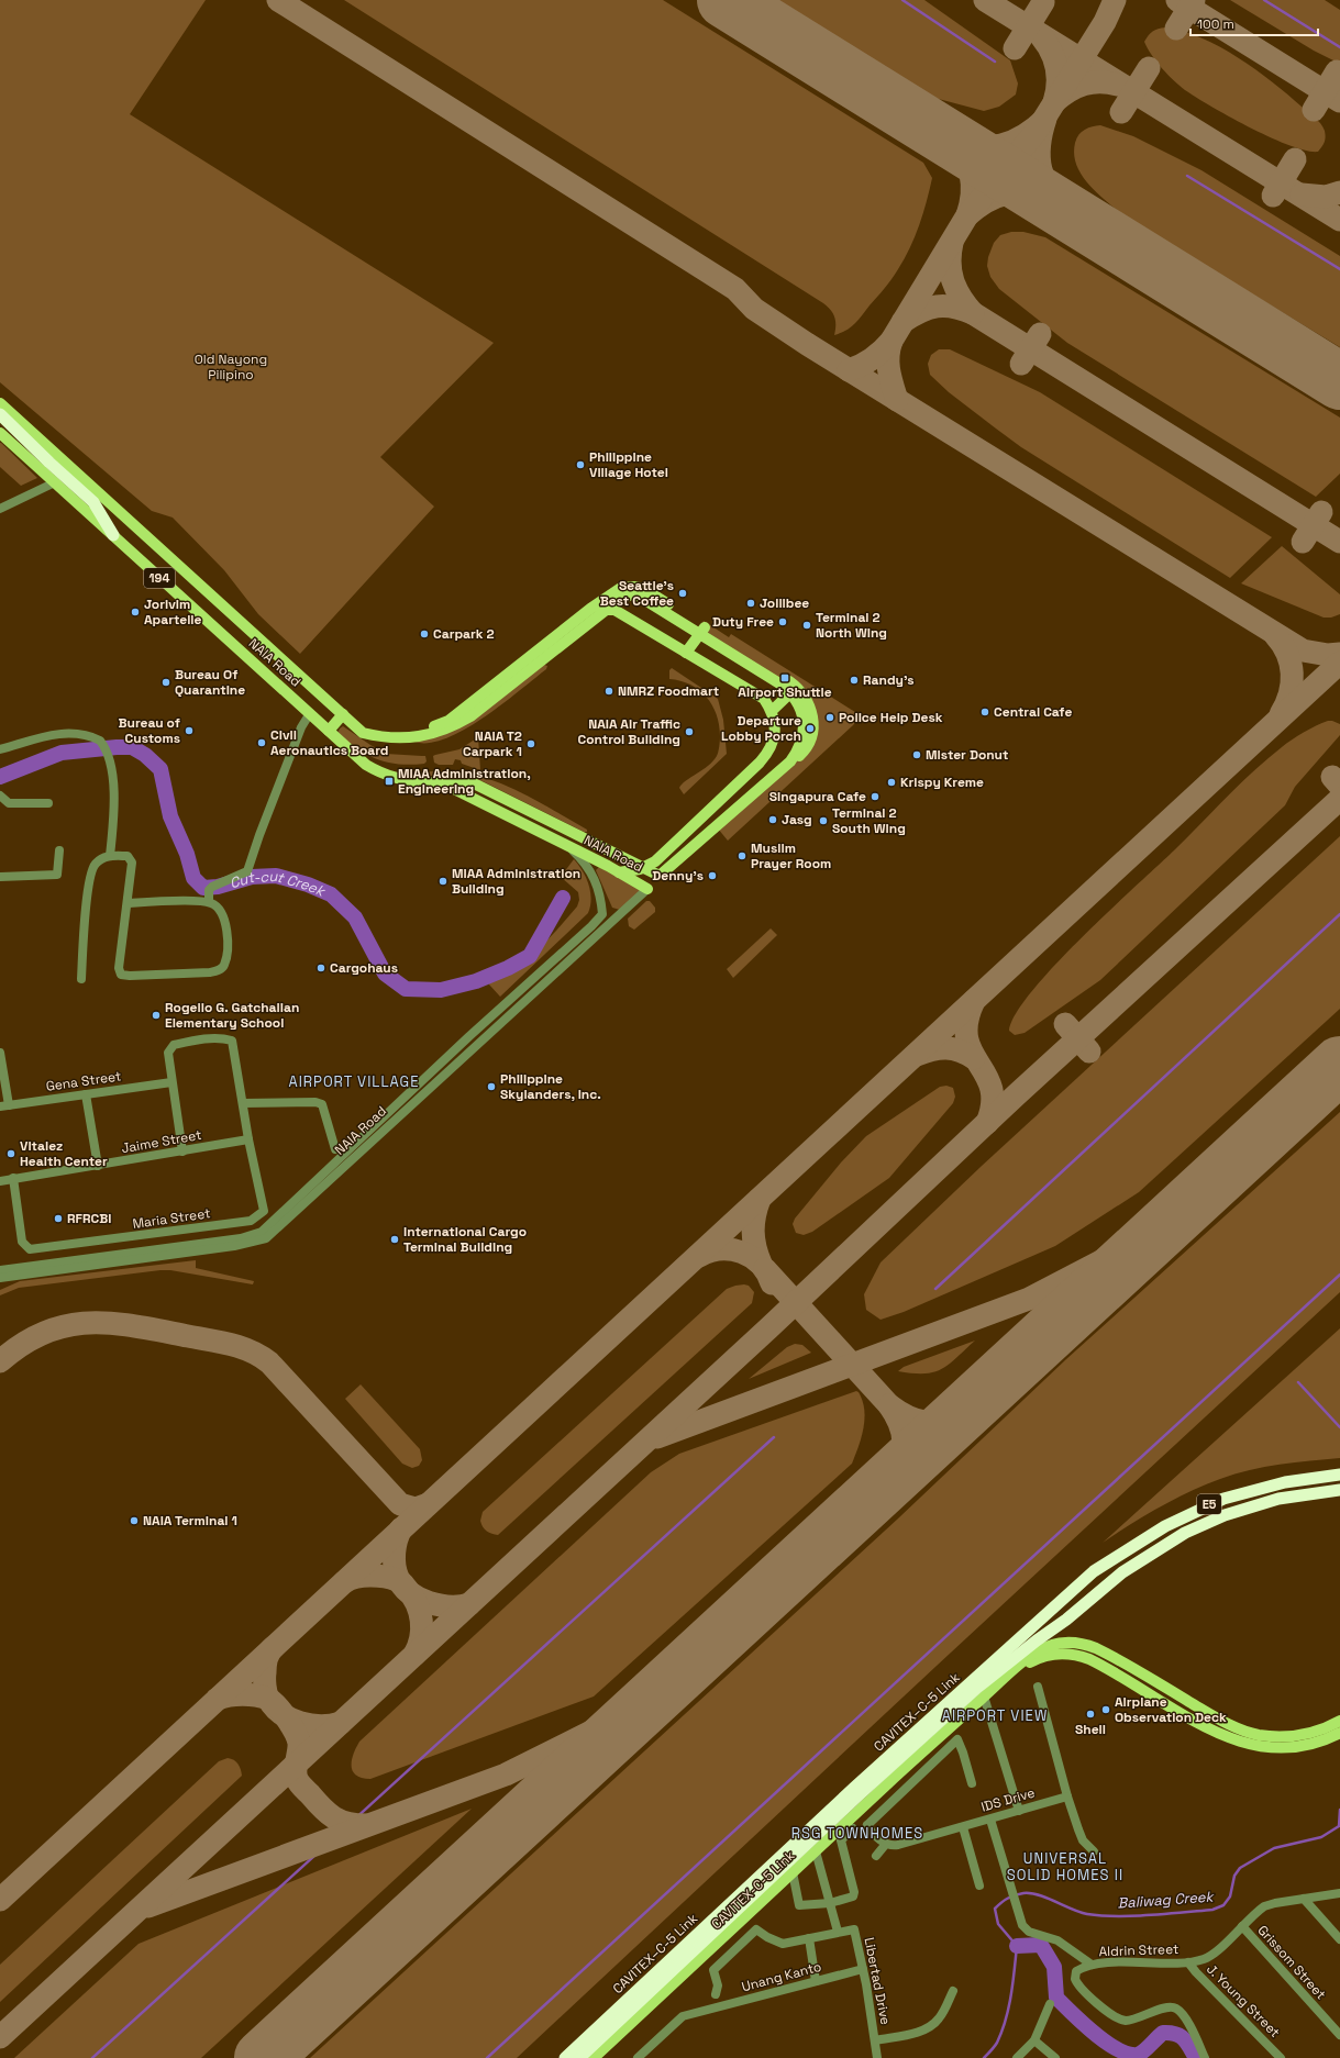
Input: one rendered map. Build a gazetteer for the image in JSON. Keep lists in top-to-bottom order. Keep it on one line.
{"streets":{"highway":["E5","CAVITEX–C-5 Link"],"main road":["194","NAIA Road","CAVITEX-C-5 Link"],"street":["Gena Street","Jaime Street","Maria Street","IDS Drive","Aldrin Street","Grissom Street","Unang Kanto","Libertad Drive","J. Young Street"]},"crossings":[["Jaime Street","Maria Street"],["Aldrin Street","Grissom Street"],["Aldrin Street","J. Young Street"],["Unang Kanto","Libertad Drive"]],"districts":["AIRPORT VILLAGE","AIRPORT VIEW","RSG TOWNHOMES","UNIVERSAL SOLID HOMES II"],"water":["Cut-cut Creek","Baliwag Creek"],"parks":["Old Nayong Pilipino"],"places":{"other":["Philippine Village Hotel","Seattle's Best Coffee","Jollibee","Jorivim Apartelle","Duty Free","Terminal 2 North Wing","Carpark 2","Randy's","Bureau Of Quarantine","NMRZ Foodmart","Central Cafe","Police Help Desk","Departure Lobby Porch","Bureau of Customs","NAIA Air Traffic Control Building","Civil Aeronautics Board","NAIA T2 Carpark 1","Mister Donut","Krispy Kreme","Singapura Cafe","Jasg","Terminal 2 South Wing","Muslim Prayer Room","Denny's","MIAA Administration Building","Cargohaus","Rogelio G. Gatchalian Elementary School","Philippine Skylanders, Inc.","Vitalez Health Center","RFRCBI","International Cargo Terminal Building","NAIA Terminal 1","Airplane Observation Deck","Shell"],"transit":["Airport Shuttle","MIAA Administration, Engineering"]},"scale_bar":"100 m"}
